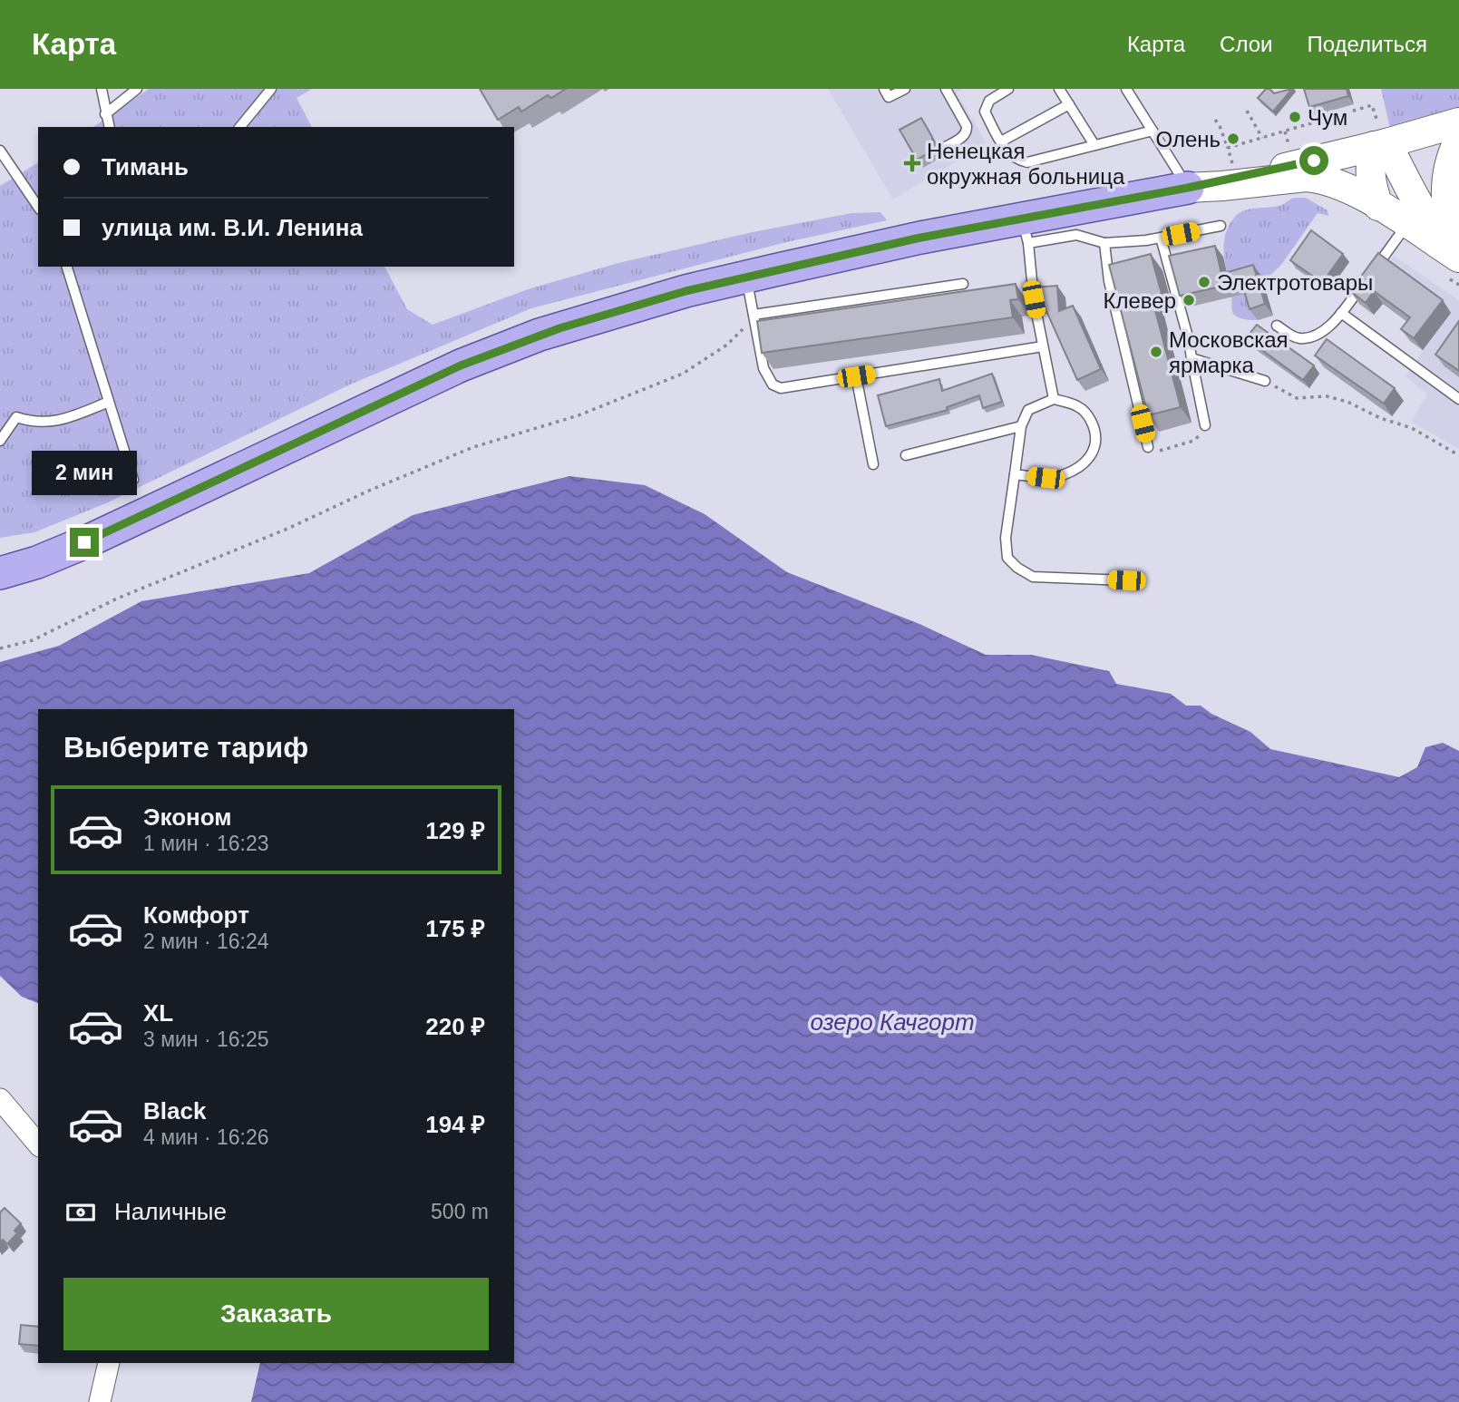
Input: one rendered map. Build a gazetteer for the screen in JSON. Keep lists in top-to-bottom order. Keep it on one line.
{"water":["озеро Качгорт"],"places":{"other":["Чум","Олень","Электротовары","Клевер","Московская ярмарка"],"health":["Ненецкая окружная больница"]},"page":{"header":"Карта","nav":["Карта","Слои","Поделиться"],"banner":["Тимань","улица им. В.И. Ленина"],"bubble":"2 мин","heading":"Выберите тариф","list":[{"name":"Эконом","note":"1 мин · 16:23","value":"129 ₽"},{"name":"Комфорт","note":"2 мин · 16:24","value":"175 ₽"},{"name":"XL","note":"3 мин · 16:25","value":"220 ₽"},{"name":"Black","note":"4 мин · 16:26","value":"194 ₽"}],"pay":["Наличные","500 m"],"buttons":"Заказать"}}
